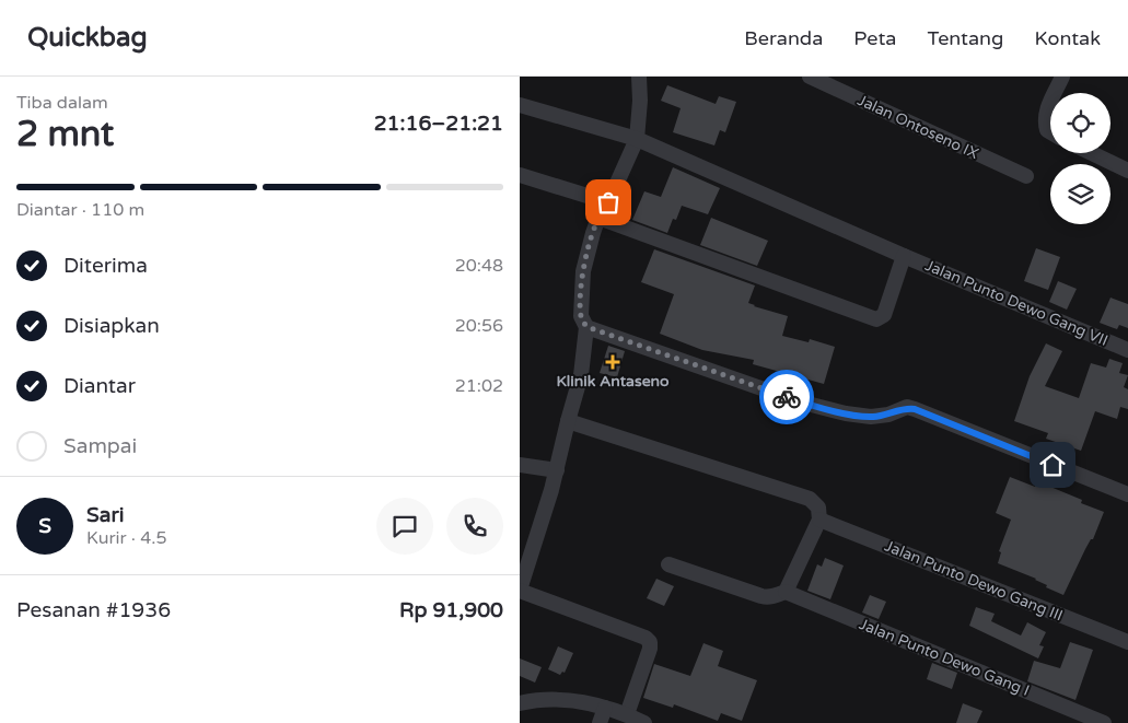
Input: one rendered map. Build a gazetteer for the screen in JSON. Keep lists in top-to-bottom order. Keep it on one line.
{"streets":{"street":["Jalan Ontoseno IX","Jalan Punto Dewo Gang VII","Jalan Punto Dewo Gang III","Jalan Punto Dewo Gang I"]},"places":{"health":["Klinik Antaseno"]},"page":{"header":"Quickbag","nav":["Beranda","Peta","Tentang","Kontak"],"heading":["2 mnt","Tiba dalam","21:16–21:21"],"panel":["Sari","Kurir · 4.5","Pesanan #1936","Rp 91,900"],"bar":"Diantar · 110 m","list":[["Diterima","20:48"],["Disiapkan","20:56"],["Diantar","21:02"],"Sampai"],"round":"S"}}
